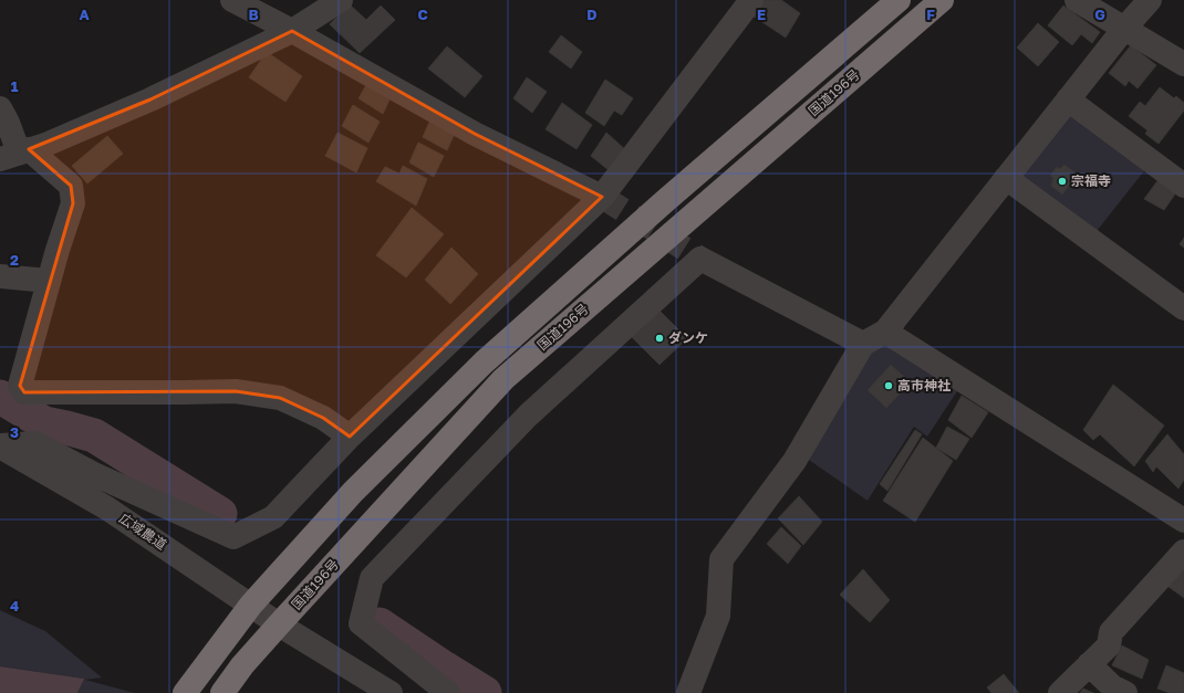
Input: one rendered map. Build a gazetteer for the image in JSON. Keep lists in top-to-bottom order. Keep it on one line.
{"streets":{"highway":["国道196号"],"street":["広域農道"]},"crossings":[["国道196号","広域農道"]],"places":["宗福寺","ダンケ","高市神社"],"grid":{"columns":["A","B","C","D","E","F","G"],"rows":["1","2","3","4"]}}
